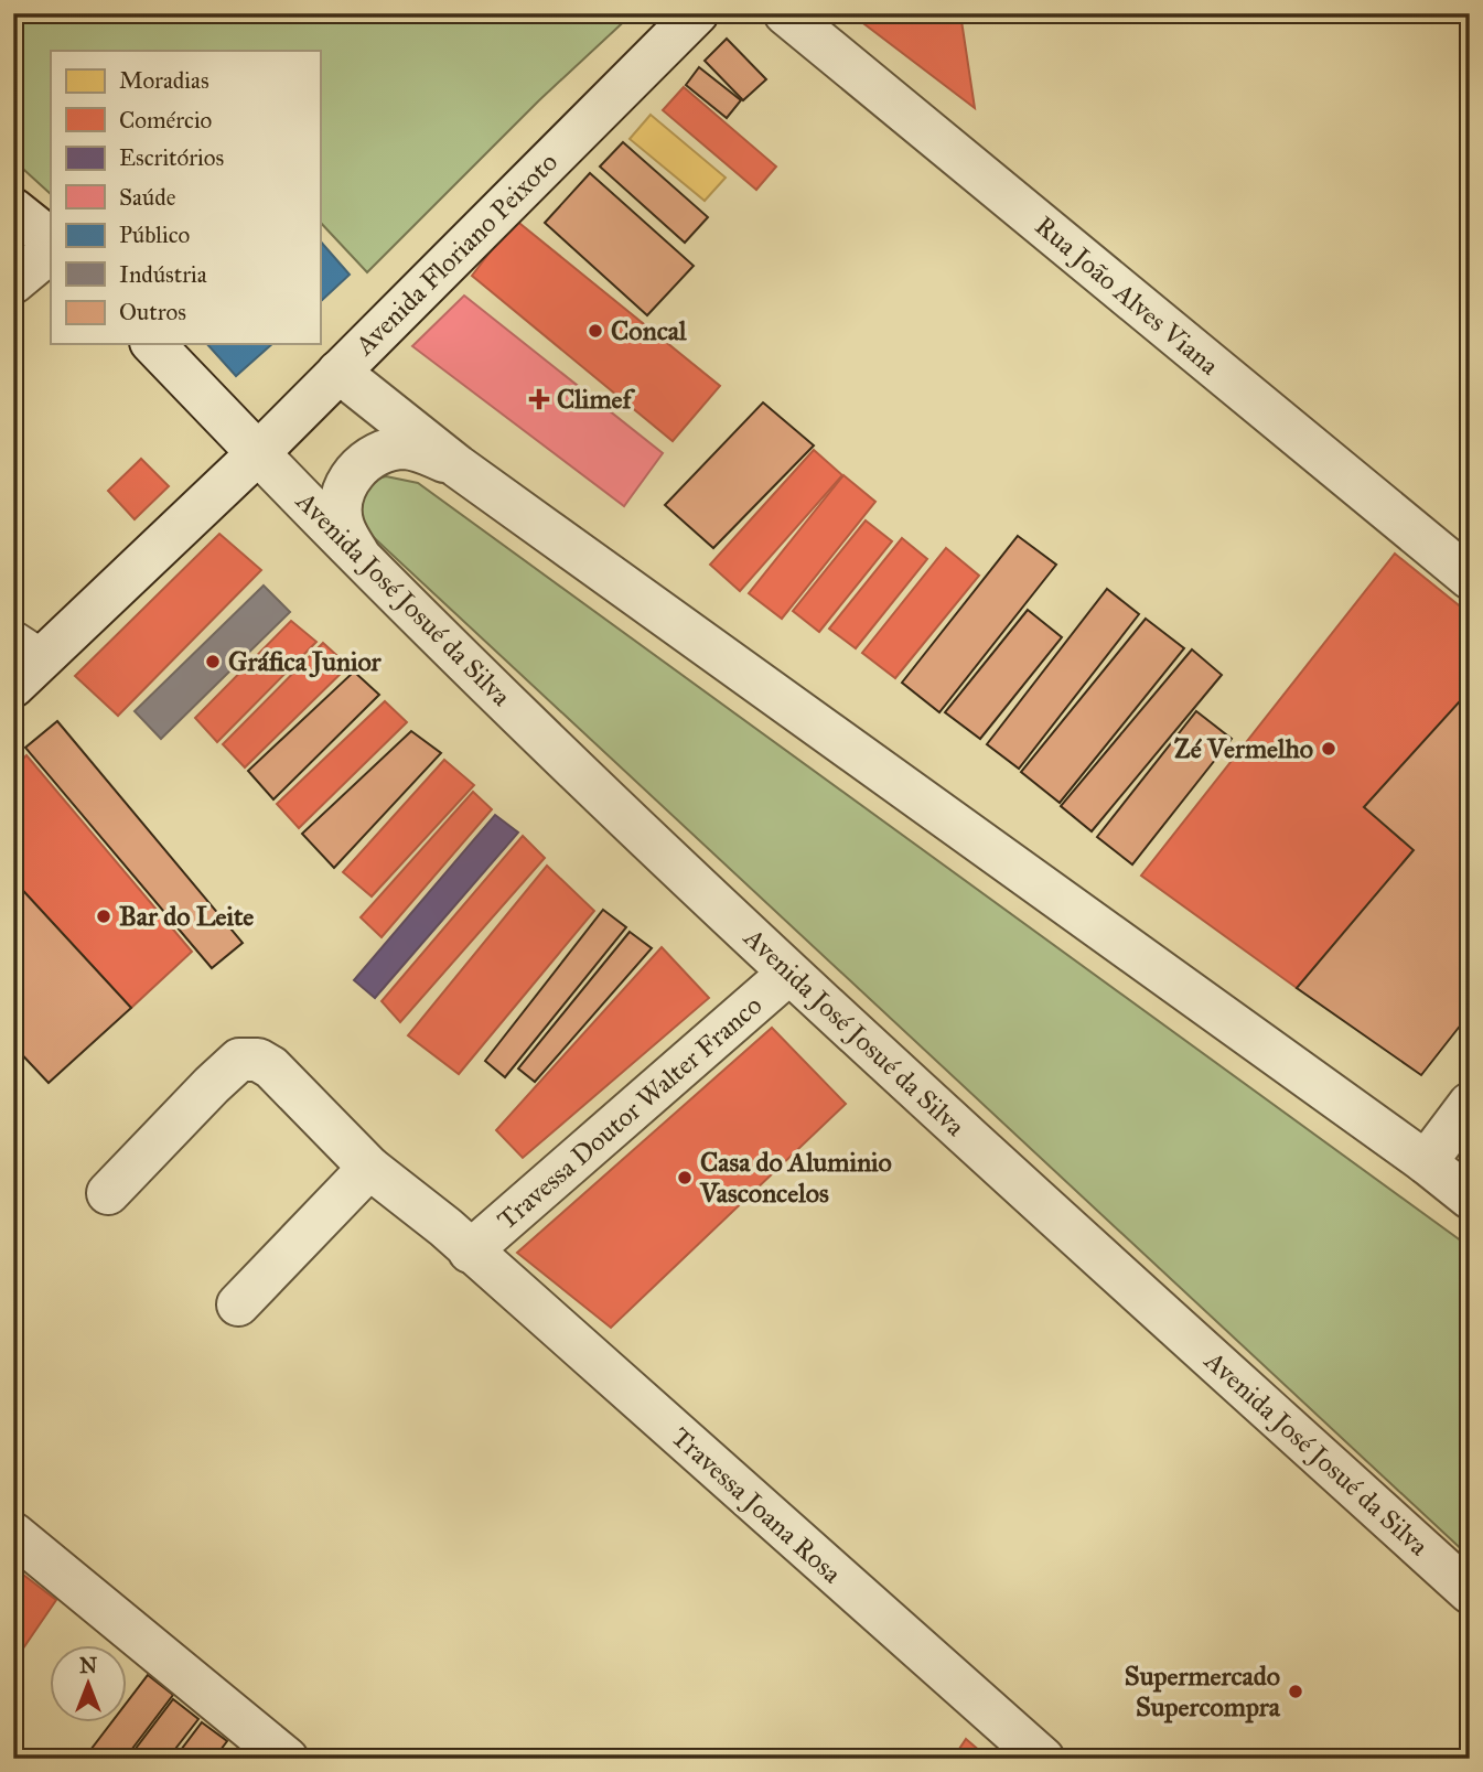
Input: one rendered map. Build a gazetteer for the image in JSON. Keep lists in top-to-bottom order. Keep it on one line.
{"streets":{"street":["Avenida Floriano Peixoto","Rua João Alves Viana","Avenida José Josué da Silva","Travessa Doutor Walter Franco","Travessa Joana Rosa"]},"crossings":[["Avenida Floriano Peixoto","Avenida José Josué da Silva"],["Avenida José Josué da Silva","Travessa Doutor Walter Franco"],["Travessa Doutor Walter Franco","Travessa Joana Rosa"]],"places":{"other":["Concal","Gráfica Junior","Zé Vermelho","Bar do Leite","Casa do Aluminio Vasconcelos","Supermercado Supercompra"],"health":["Climef"]},"legend":["Moradias","Comércio","Escritórios","Saúde","Público","Indústria","Outros"],"north":"top"}
